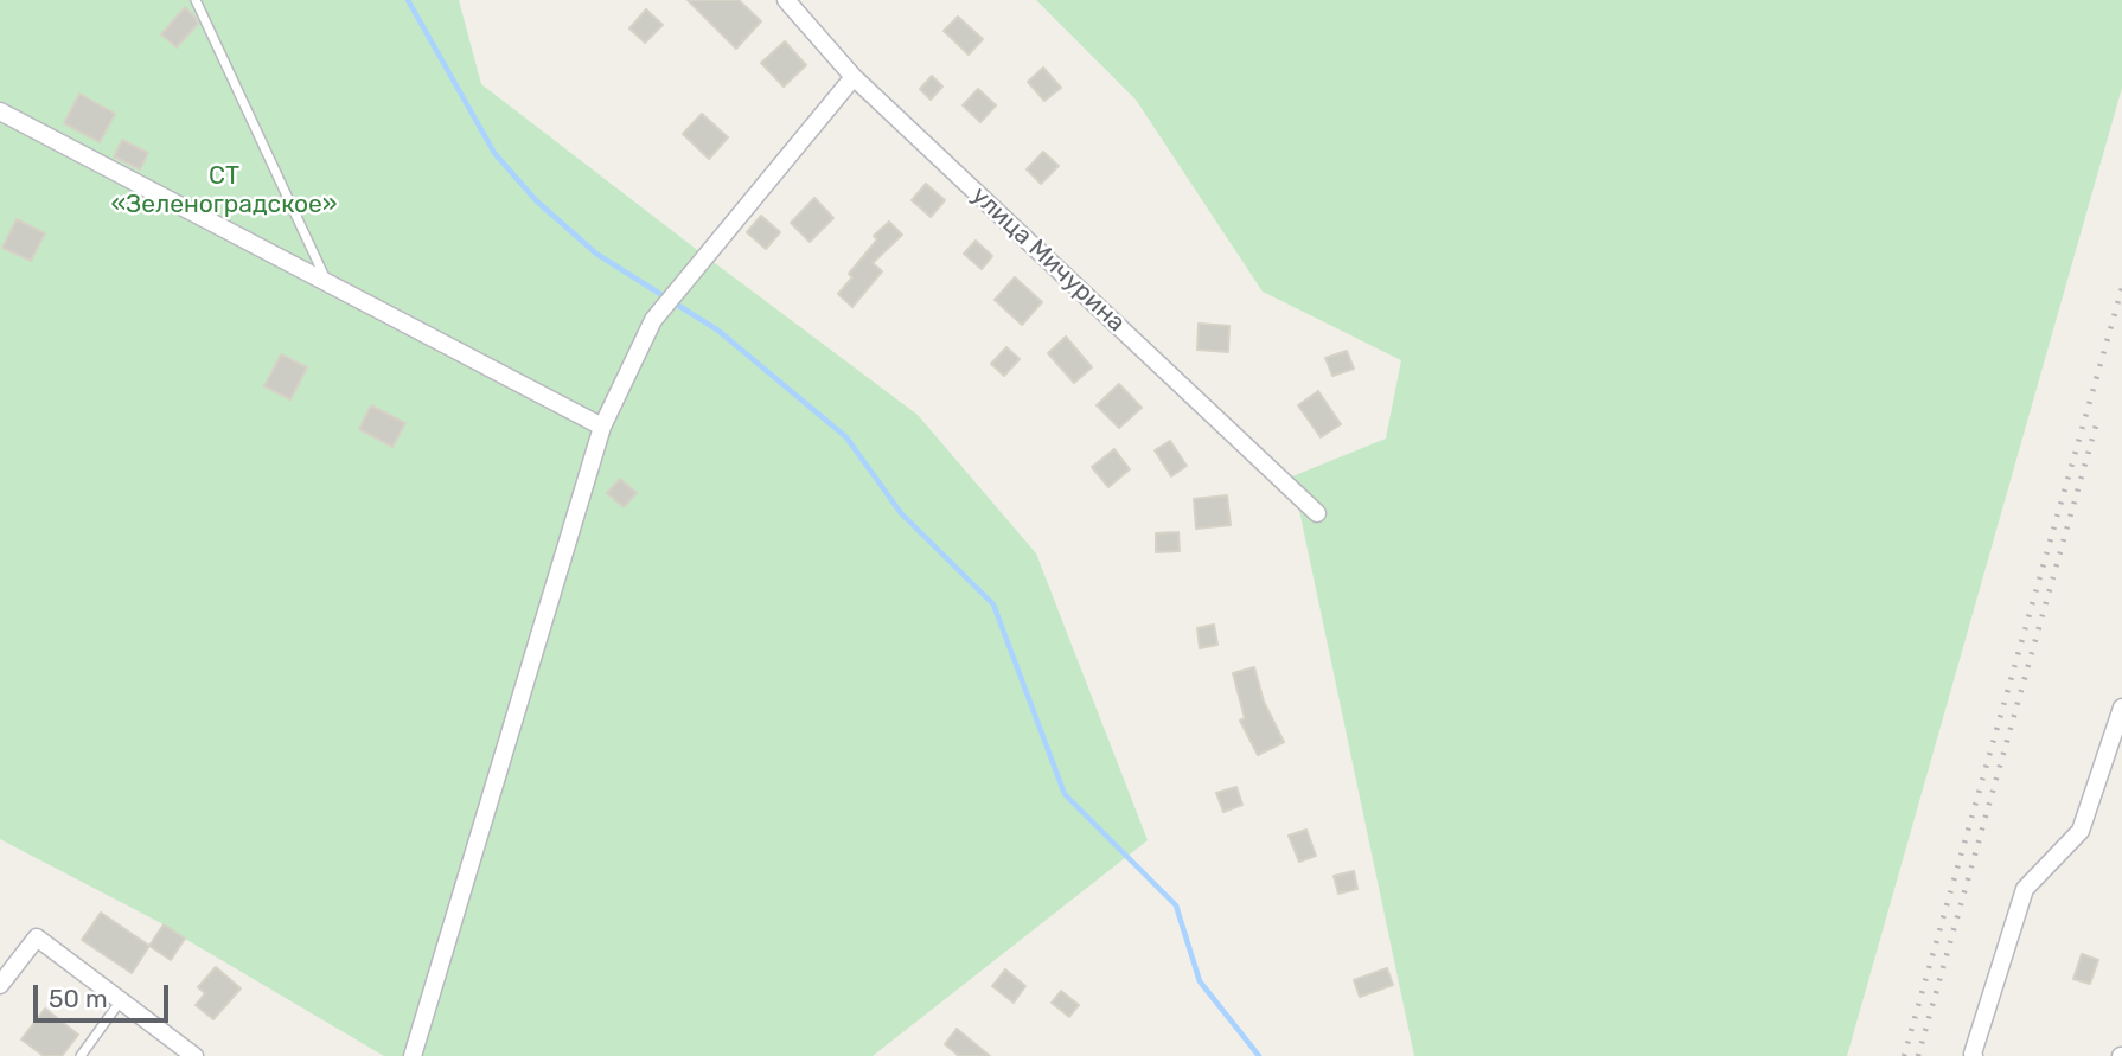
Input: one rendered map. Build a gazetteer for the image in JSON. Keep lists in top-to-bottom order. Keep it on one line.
{"streets":{"street":["улица Мичурина"]},"parks":["СТ «Зеленоградское»"],"scale_bar":"50 m"}
